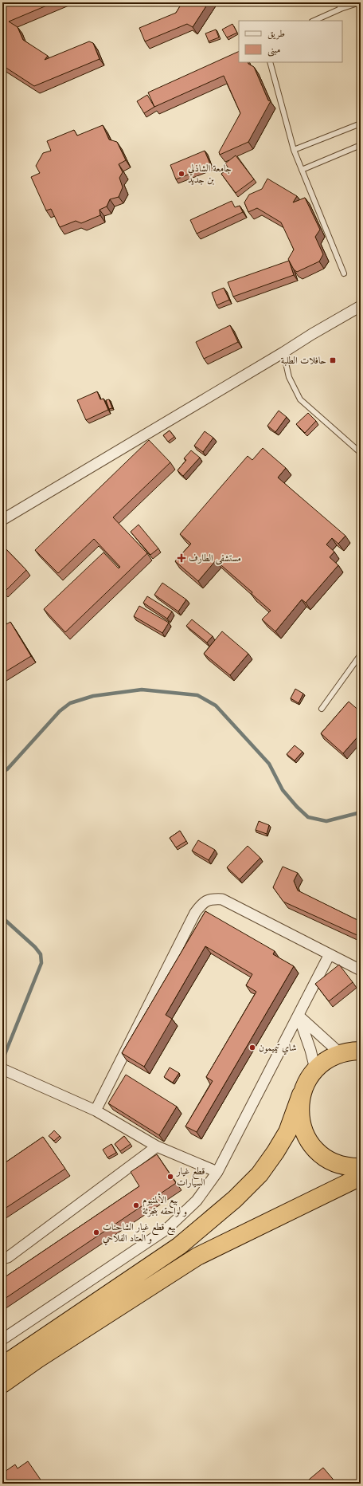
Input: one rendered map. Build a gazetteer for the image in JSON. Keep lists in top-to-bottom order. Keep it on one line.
{"places":{"other":["جامعة الشاذلي بن جديد","شاي تيميمون","قطع غيار السيارات","بيع الألمنيوم و لواحقه بتجزئة","بيع قطع غيار الشاحنات و العتاد الفلاحي"],"transit":["حافلات الطلبة"],"health":["مستشفى الطارف"]},"legend":["طريق","مبنى"]}
